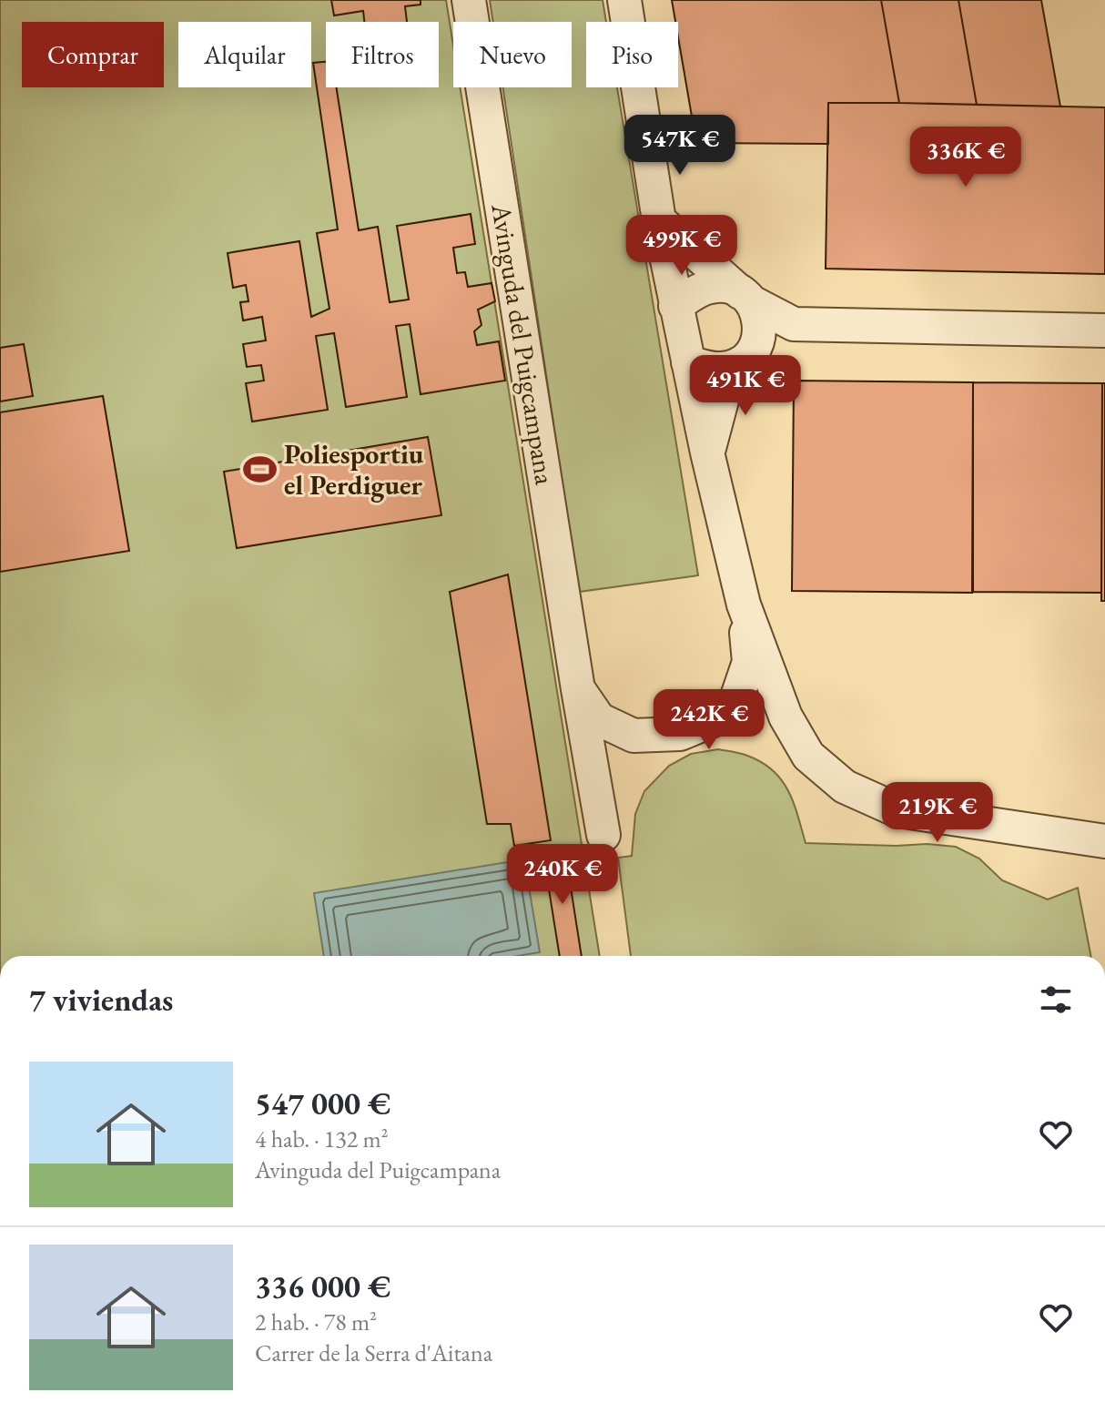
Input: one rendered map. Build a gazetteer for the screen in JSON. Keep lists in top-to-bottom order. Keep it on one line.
{"streets":{"street":["Avinguda del Puigcampana"]},"places":{"sports":["Poliesportiu el Perdiguer"]},"page":{"chip":["Comprar","Alquilar","Filtros","Nuevo","Piso"],"price":["547K €","336K €","499K €","491K €","242K €","219K €","240K €"],"heading":"7 viviendas","list":[{"name":"547 000 €","note":"4 hab. · 132 m² · Avinguda del Puigcampana"},{"name":"336 000 €","note":"2 hab. · 78 m² · Carrer de la Serra d'Aitana"}]}}
